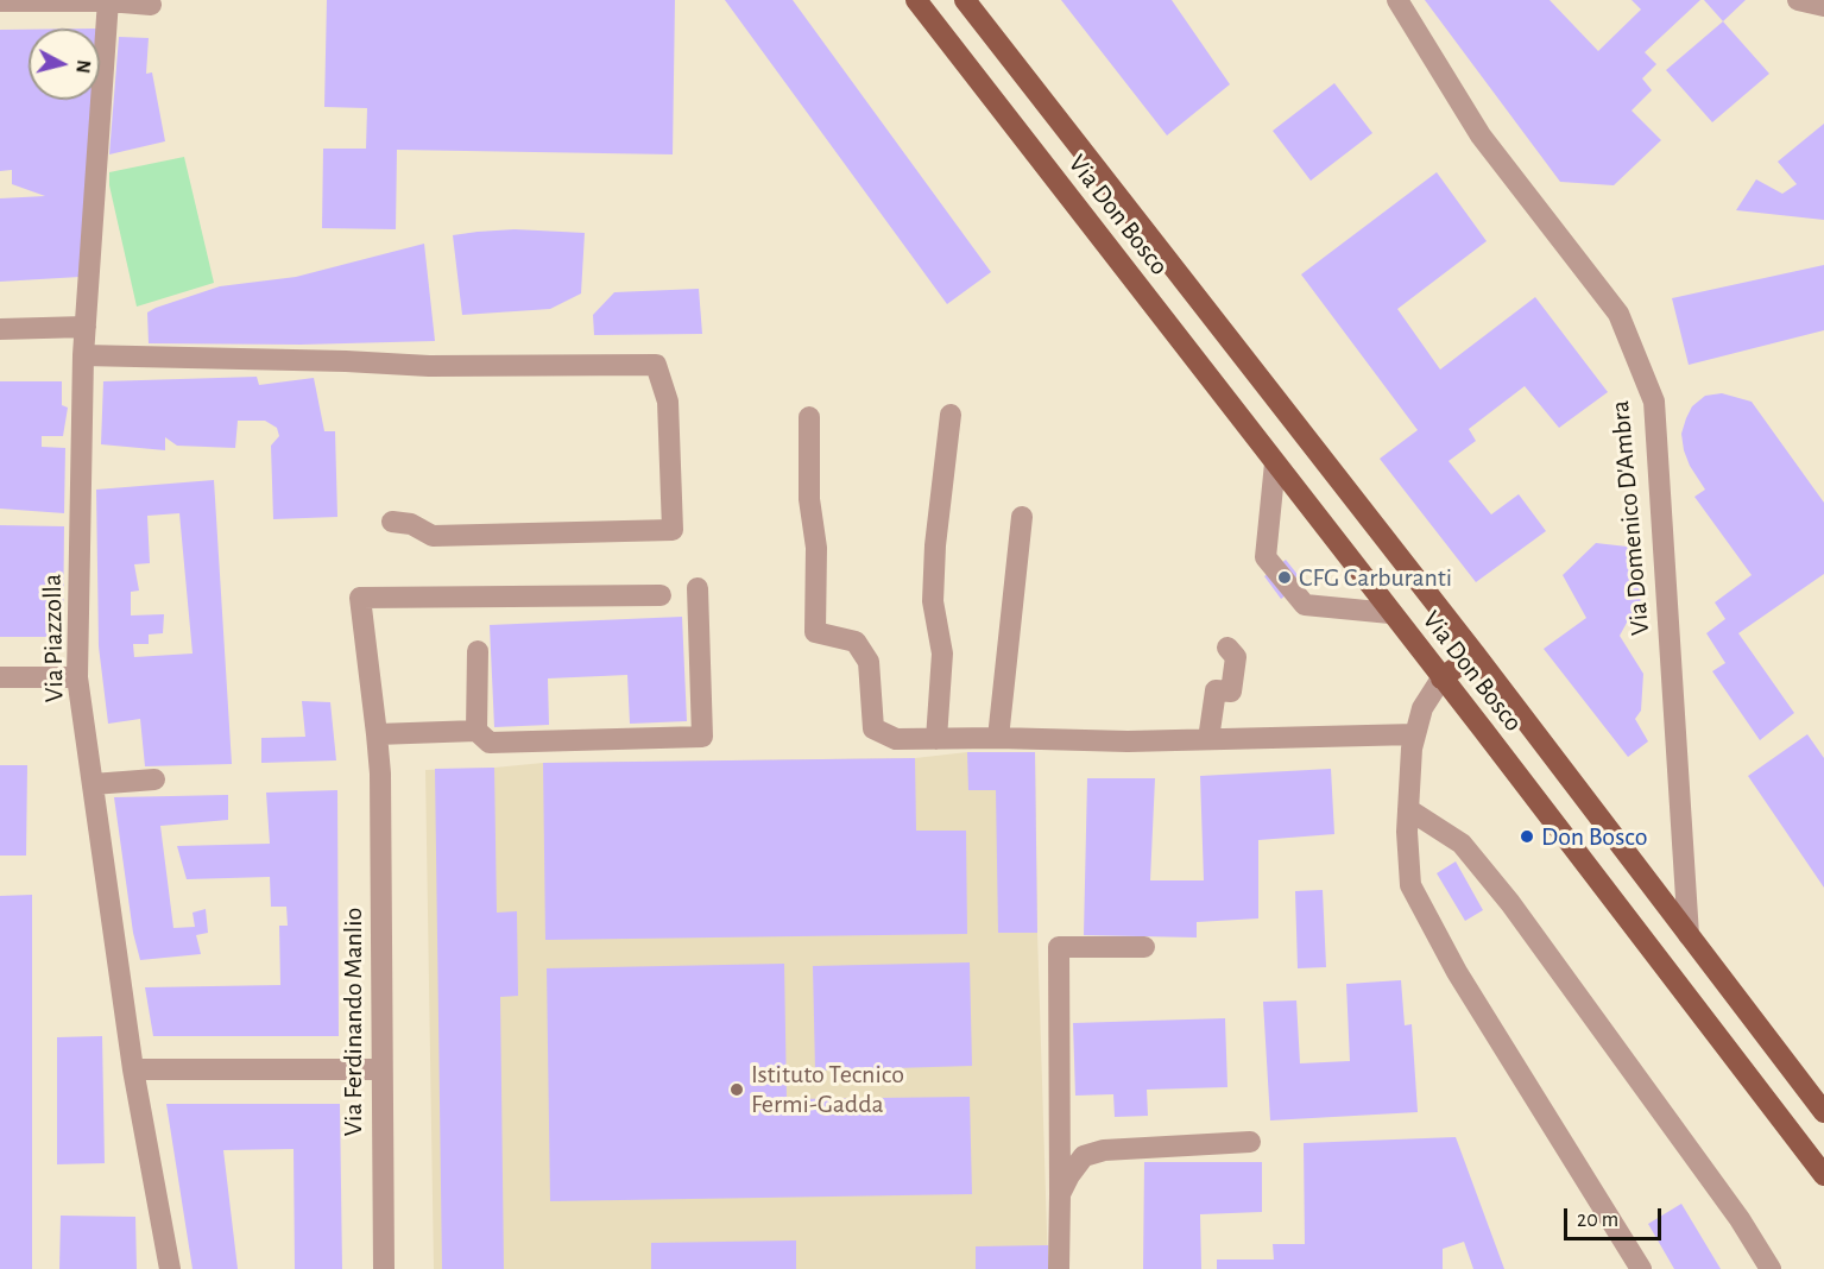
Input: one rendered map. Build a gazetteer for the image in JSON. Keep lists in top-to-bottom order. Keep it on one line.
{"streets":{"main road":["Via Don Bosco"],"street":["Via Domenico D'Ambra","Via Piazzolla","Via Ferdinando Manlio"]},"crossings":[["Via Don Bosco","Via Domenico D'Ambra"]],"places":["CFG Carburanti","Don Bosco","Istituto Tecnico Fermi-Gadda"],"scale_bar":"20 m","north":"right"}
